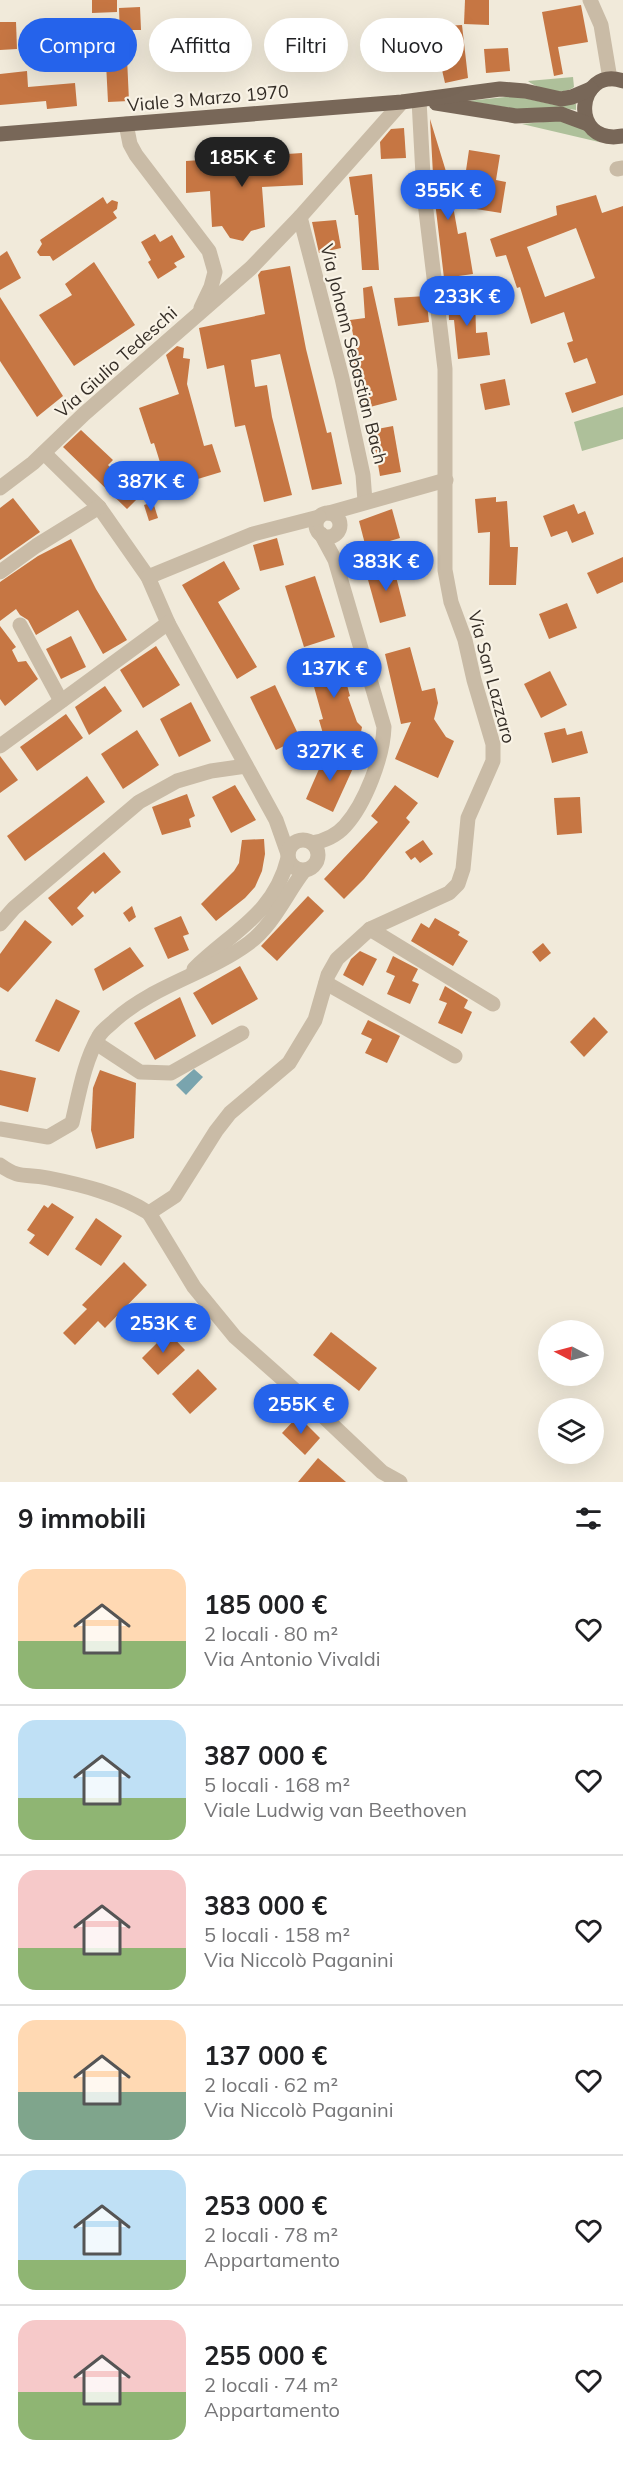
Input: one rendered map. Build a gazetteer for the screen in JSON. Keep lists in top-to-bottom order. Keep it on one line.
{"streets":{"main road":["Viale 3 Marzo 1970"],"street":["Via Johann Sebastian Bach","Via Giulio Tedeschi","Via San Lazzaro"]},"crossings":[["Viale 3 Marzo 1970","Via San Lazzaro"]],"north":"left","page":{"chip":["Compra","Affitta","Filtri","Nuovo"],"price":["185K €","355K €","233K €","387K €","383K €","137K €","327K €","253K €","255K €"],"heading":"9 immobili","list":[{"name":"185 000 €","note":"2 locali · 80 m² · Via Antonio Vivaldi"},{"name":"387 000 €","note":"5 locali · 168 m² · Viale Ludwig van Beethoven"},{"name":"383 000 €","note":"5 locali · 158 m² · Via Niccolò Paganini"},{"name":"137 000 €","note":"2 locali · 62 m² · Via Niccolò Paganini"},{"name":"253 000 €","note":"2 locali · 78 m² · Appartamento"},{"name":"255 000 €","note":"2 locali · 74 m² · Appartamento"}]}}
